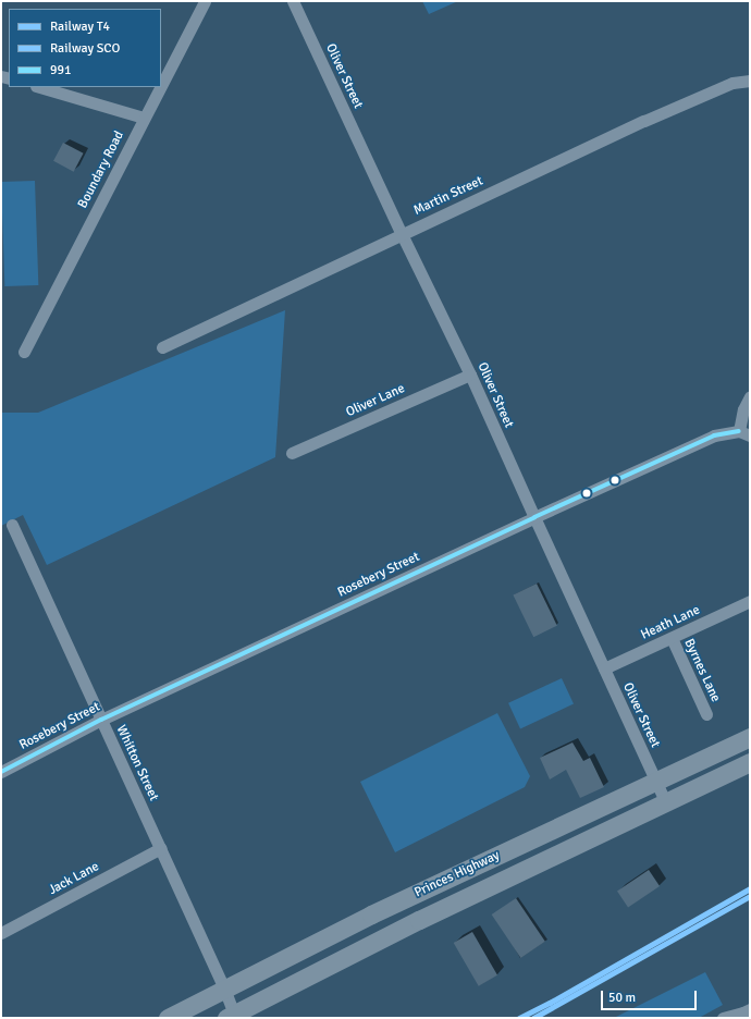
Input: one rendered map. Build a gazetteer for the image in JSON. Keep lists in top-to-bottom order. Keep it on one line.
{"streets":{"highway":["Princes Highway"],"street":["Oliver Street","Boundary Road","Martin Street","Oliver Lane","Rosebery Street","Heath Lane","Byrnes Lane","Whitton Street","Jack Lane"]},"crossings":[["Oliver Street","Martin Street"],["Oliver Street","Oliver Lane"],["Oliver Street","Rosebery Street"],["Oliver Street","Heath Lane"],["Oliver Street","Princes Highway"],["Rosebery Street","Whitton Street"],["Heath Lane","Byrnes Lane"],["Whitton Street","Princes Highway"],["Whitton Street","Jack Lane"]],"lines":["transit line 991","rail line T4","rail line SCO"],"legend":["Railway T4","Railway SCO","991"],"scale_bar":"50 m"}
